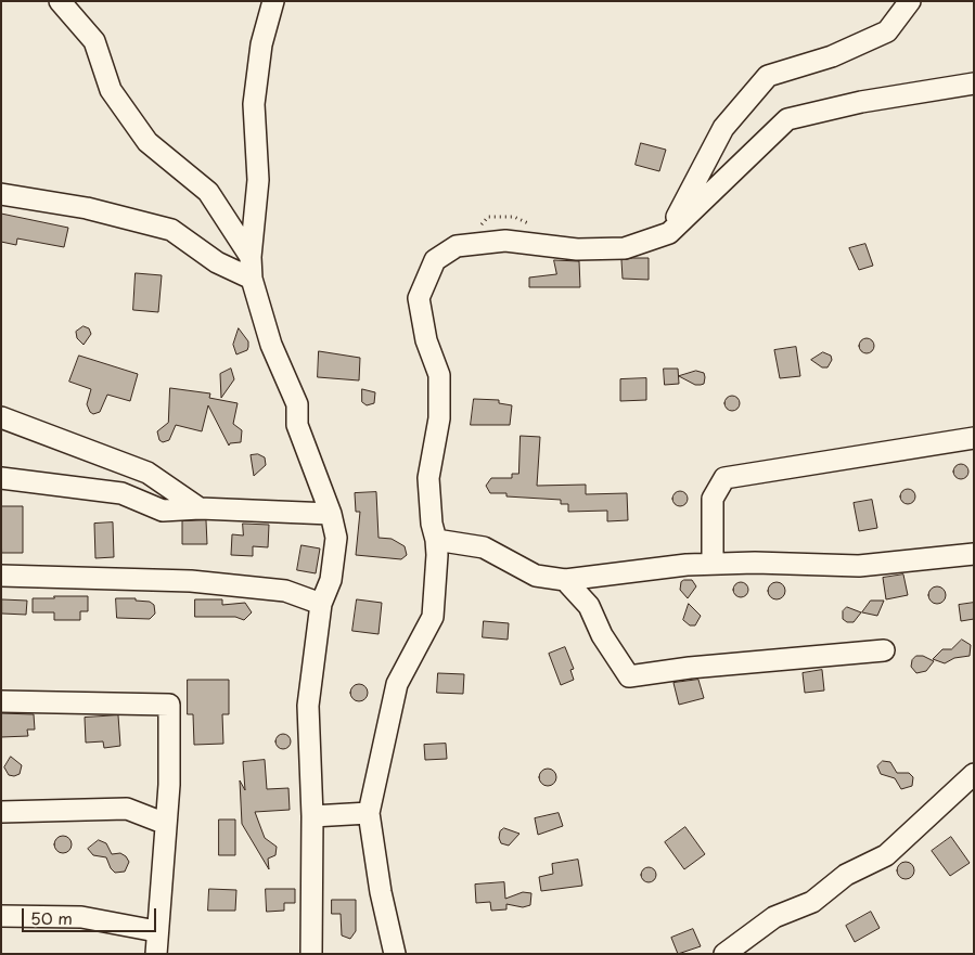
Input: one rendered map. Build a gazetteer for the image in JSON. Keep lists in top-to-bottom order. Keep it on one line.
{"scale_bar":"50 m"}
